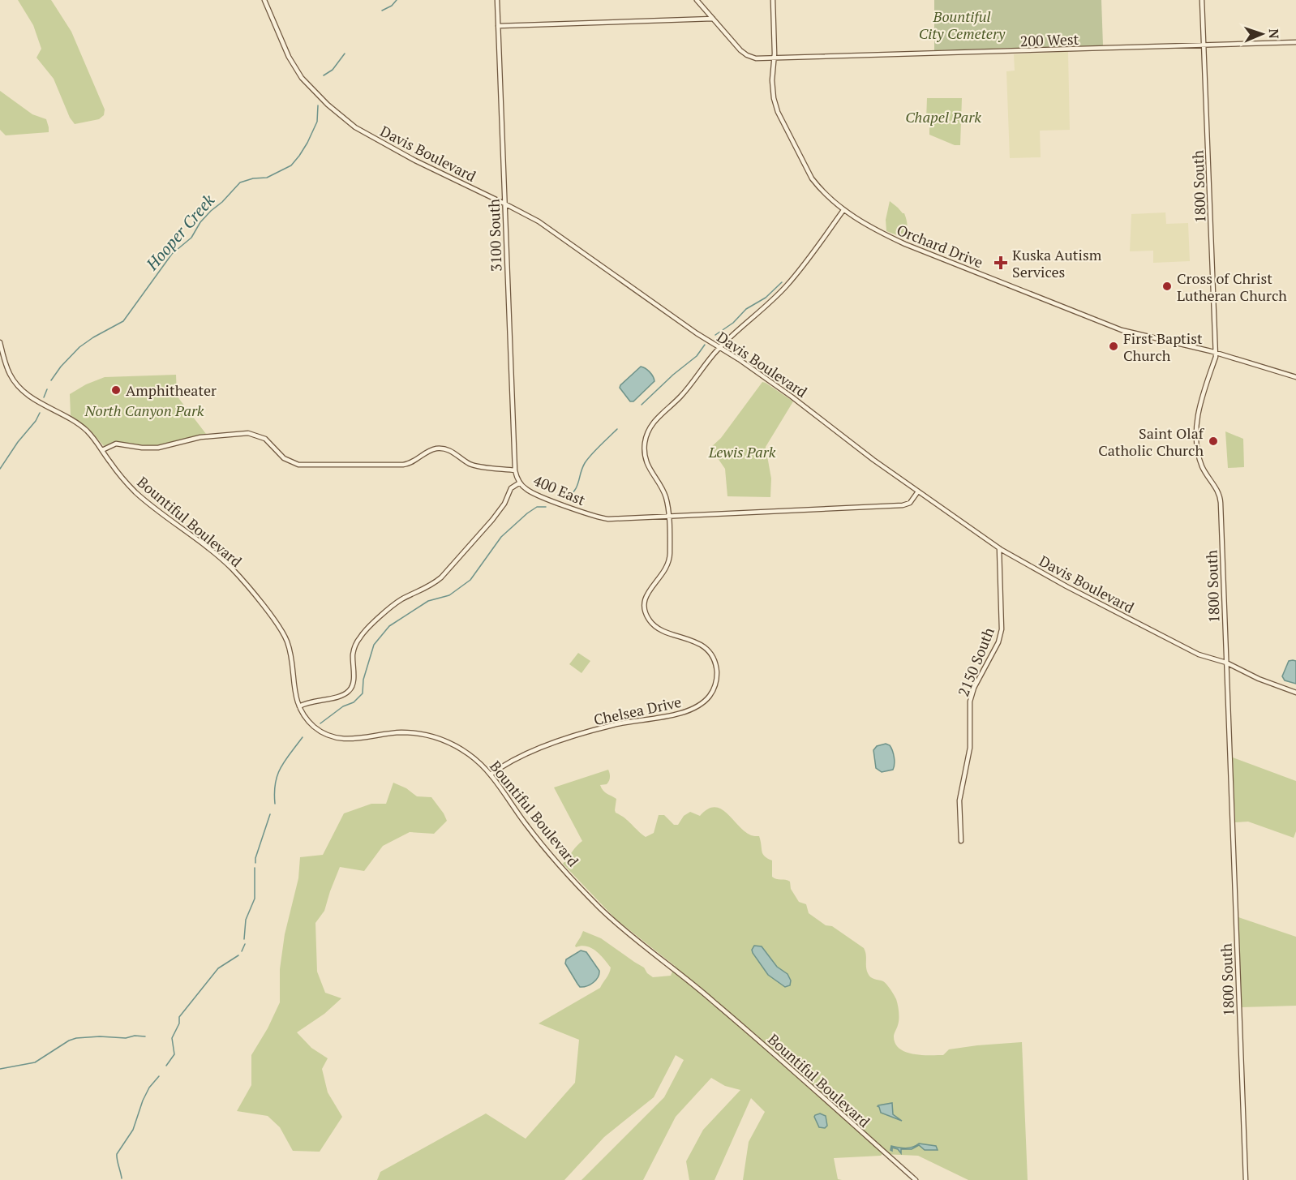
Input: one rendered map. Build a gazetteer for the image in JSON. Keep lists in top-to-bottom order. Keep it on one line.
{"streets":{"street":["200 West","Davis Boulevard","1800 South","3100 South","Orchard Drive","400 East","Bountiful Boulevard","2150 South","Chelsea Drive"]},"crossings":[["200 West","1800 South"],["200 West","Orchard Drive"],["Davis Boulevard","1800 South"],["Davis Boulevard","3100 South"],["Davis Boulevard","400 East"],["Davis Boulevard","2150 South"],["Davis Boulevard","Chelsea Drive"],["1800 South","Orchard Drive"],["3100 South","400 East"],["Orchard Drive","Chelsea Drive"],["400 East","Bountiful Boulevard"],["400 East","Chelsea Drive"],["Bountiful Boulevard","Chelsea Drive"]],"water":["Hooper Creek"],"parks":["Bountiful City Cemetery","Chapel Park","North Canyon Park","Lewis Park"],"places":{"health":["Kuska Autism Services"],"other":["Cross of Christ Lutheran Church","First Baptist Church","Amphitheater","Saint Olaf Catholic Church"]},"north":"right"}
